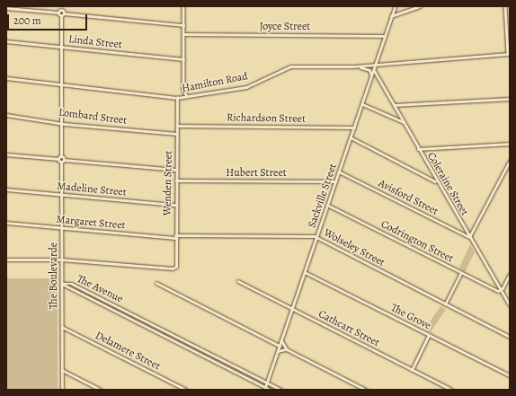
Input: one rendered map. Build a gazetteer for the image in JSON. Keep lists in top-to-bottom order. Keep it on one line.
{"streets":{"main road":["Hamilton Road","Sackville Street","The Boulevarde"],"street":["Joyce Street","Linda Street","Lombard Street","Richardson Street","Hubert Street","Wenden Street","Coleraine Street","Madeline Street","Avisford Street","Margaret Street","Codrington Street","Wolseley Street","The Avenue","The Grove","Cathcart Street","Delamere Street"]},"crossings":[["Joyce Street","Sackville Street"],["Hamilton Road","Wenden Street"],["Hamilton Road","Sackville Street"],["Lombard Street","Wenden Street"],["Richardson Street","Wenden Street"],["Richardson Street","Sackville Street"],["Hubert Street","Wenden Street"],["Hubert Street","Sackville Street"],["Wenden Street","Madeline Street"],["Wenden Street","Margaret Street"],["Wenden Street","Wolseley Street"],["Wenden Street","The Boulevarde"],["Coleraine Street","Sackville Street"],["Coleraine Street","Avisford Street"],["Coleraine Street","Codrington Street"],["Madeline Street","The Boulevarde"],["Sackville Street","Avisford Street"],["Sackville Street","Codrington Street"],["Sackville Street","Wolseley Street"],["Sackville Street","The Avenue"],["Sackville Street","The Grove"],["Sackville Street","Cathcart Street"],["Margaret Street","Wolseley Street"],["Margaret Street","The Boulevarde"],["The Boulevarde","The Avenue"],["The Boulevarde","Delamere Street"]],"scale_bar":"200 m"}
